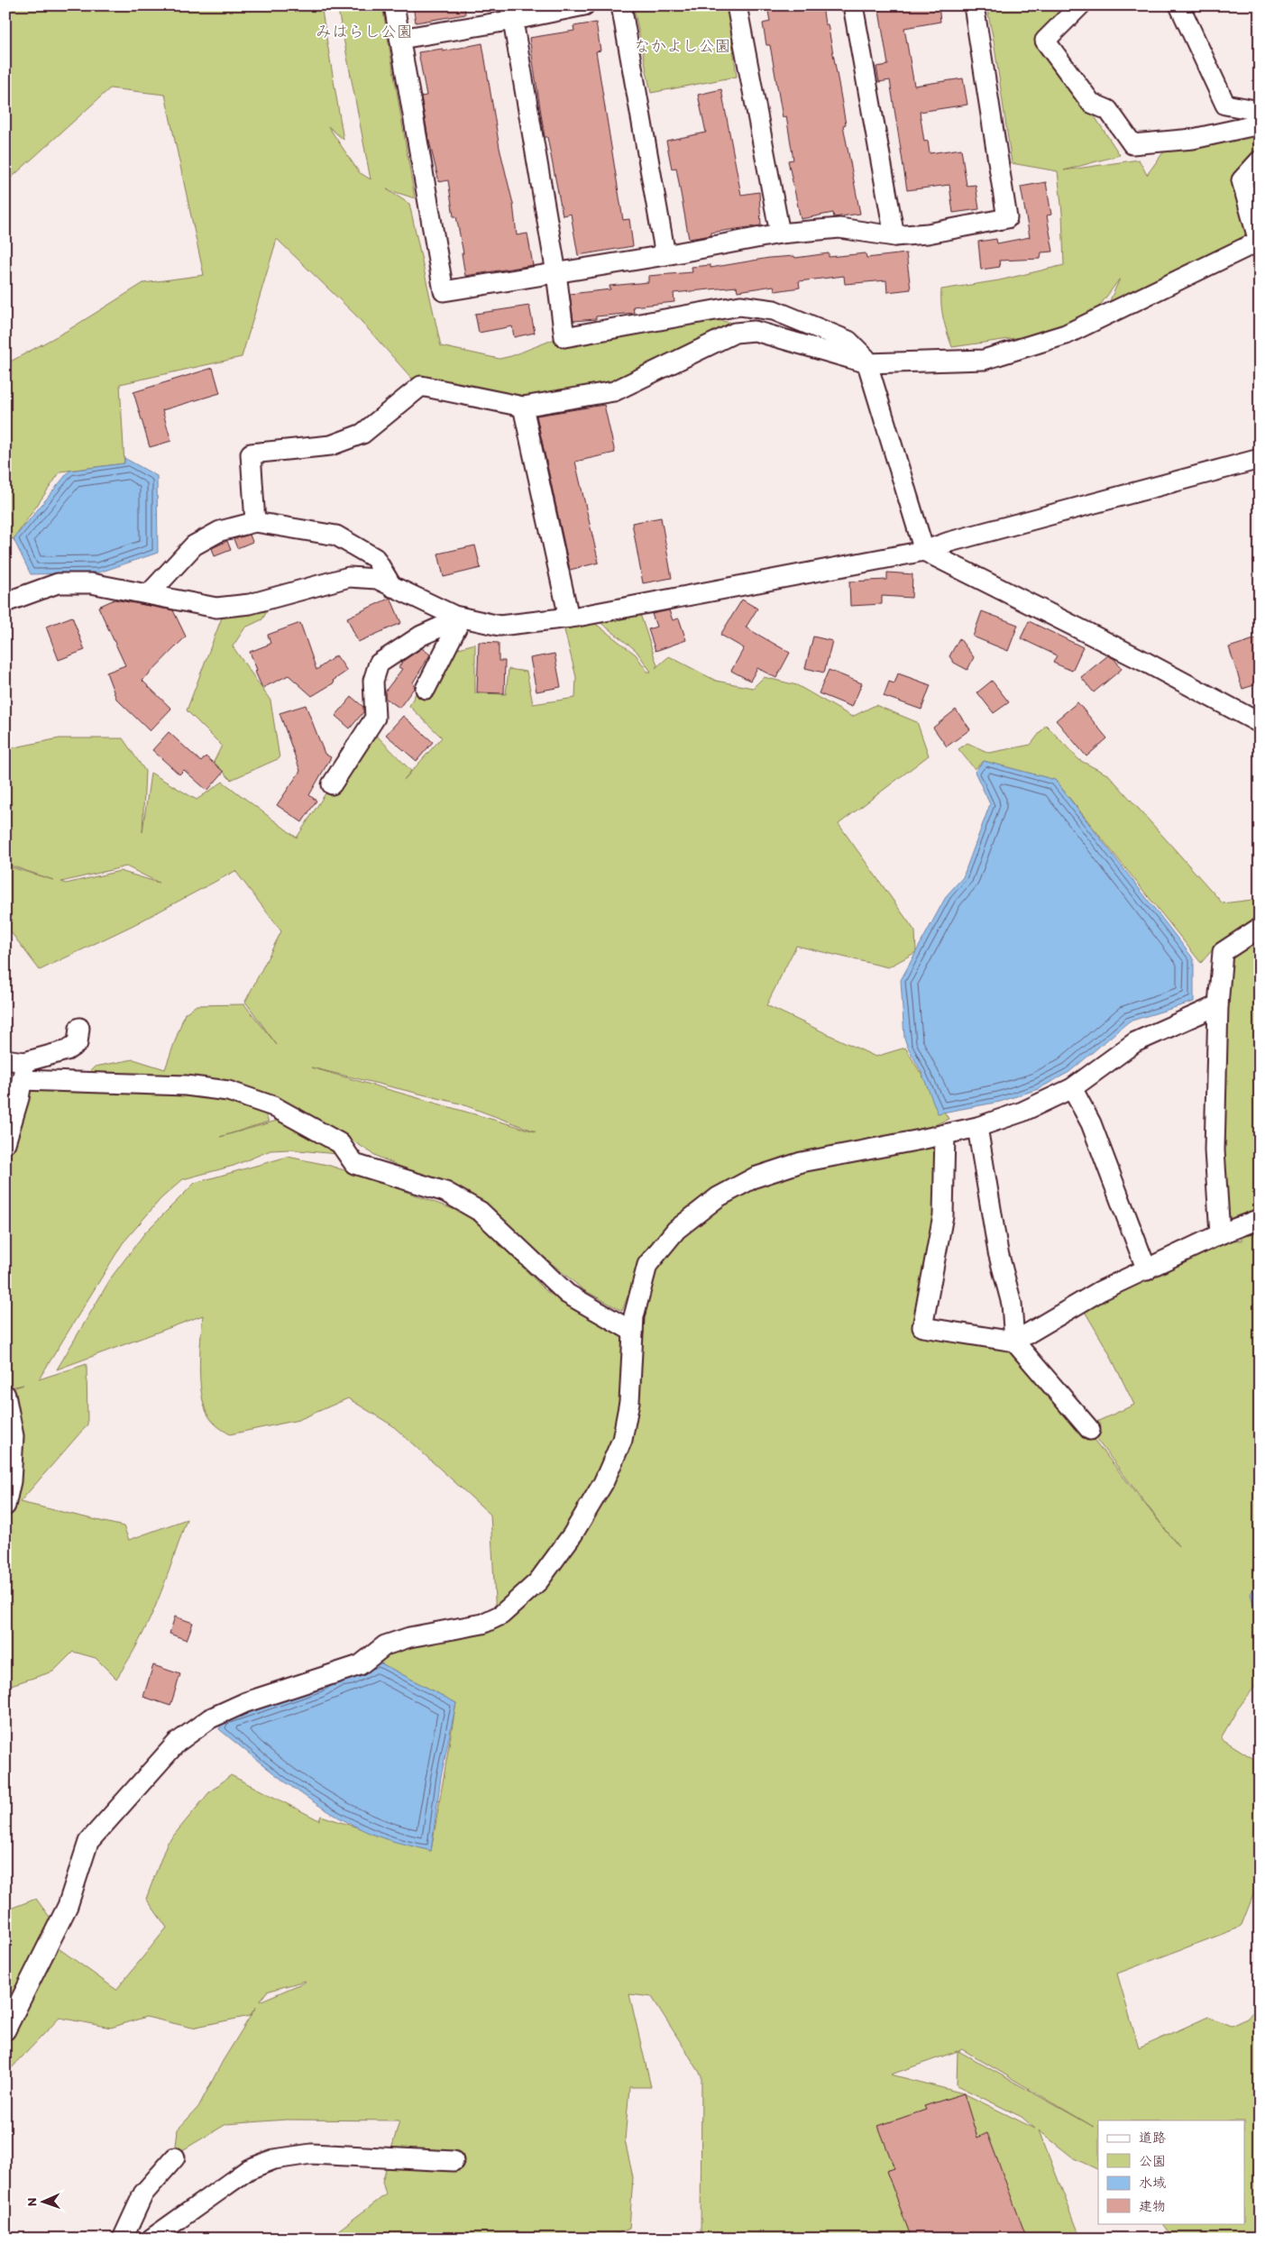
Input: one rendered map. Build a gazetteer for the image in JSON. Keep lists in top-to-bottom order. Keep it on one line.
{"parks":["みはらし公園","なかよし公園"],"legend":["道路","公園","水域","建物"],"north":"left"}
